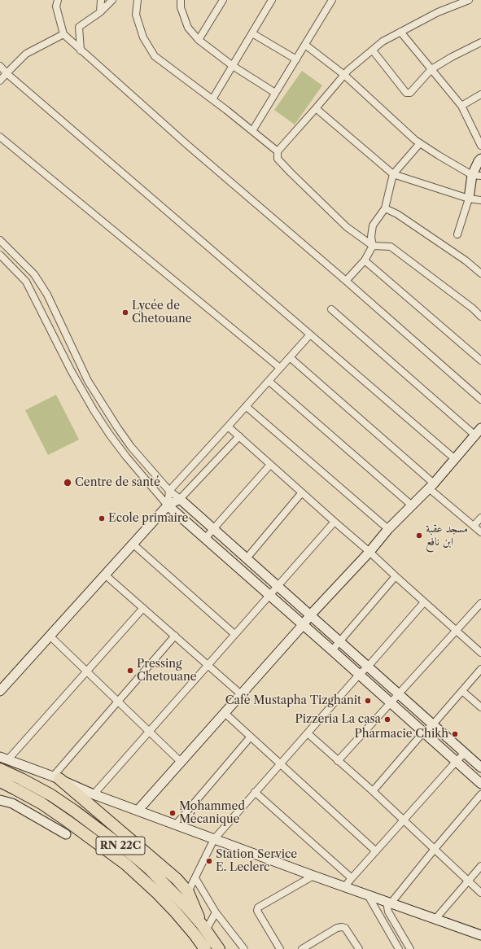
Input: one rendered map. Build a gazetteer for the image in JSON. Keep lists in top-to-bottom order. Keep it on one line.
{"streets":{"highway":["RN 22C"]},"places":["Lycée de Chetouane","Centre de santé","Ecole primaire","مسجد عقبة ابن نافع","Pressing Chetouane","Café Mustapha Tizghanit","Pizzeria La casa","Pharmacie Chikh","Mohammed Mécanique","Station Service E. Leclerc"]}
